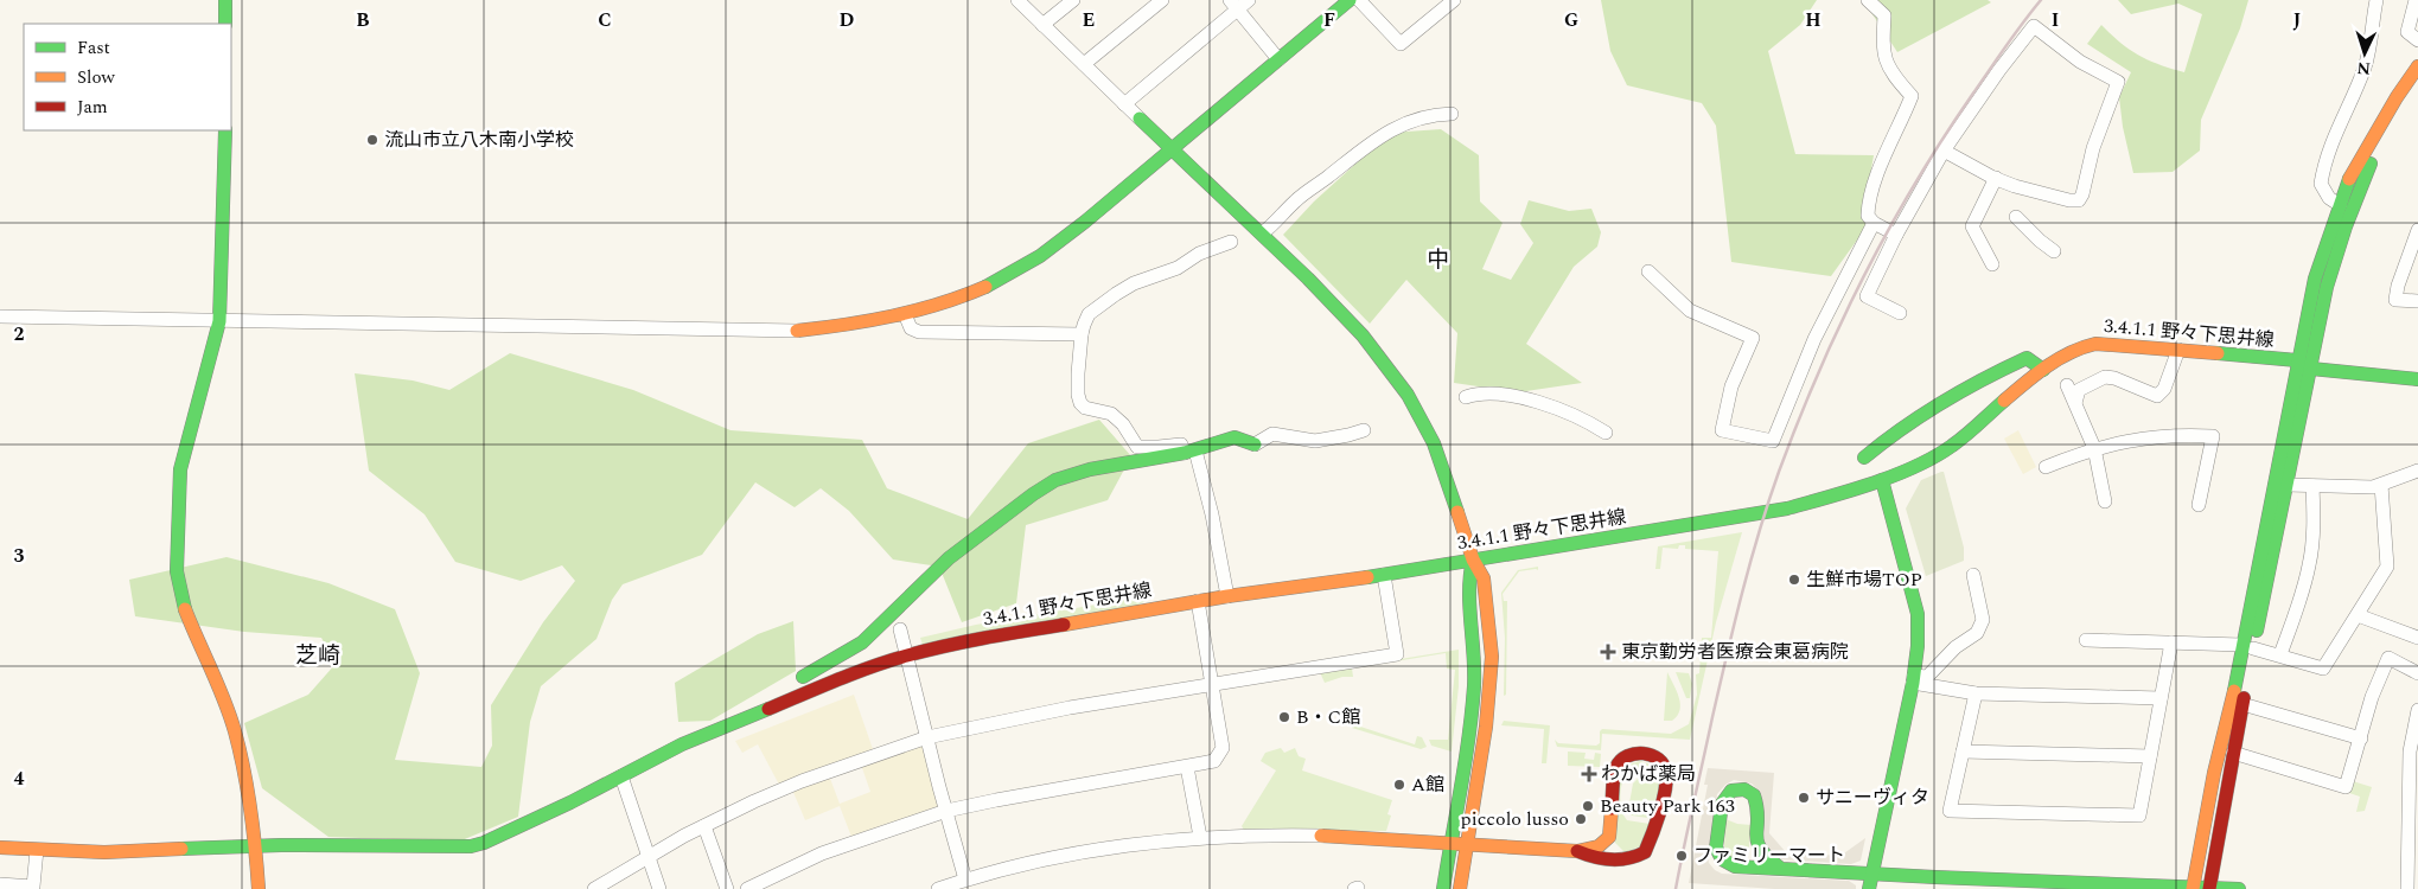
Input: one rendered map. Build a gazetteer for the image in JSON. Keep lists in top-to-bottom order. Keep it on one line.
{"streets":{"street":["3.4.1.1 野々下思井線"]},"districts":["中","芝崎"],"places":{"other":["流山市立八木南小学校","生鮮市場TOP","B・C館","A館","サニーヴィタ","Beauty Park 163","piccolo lusso","ファミリーマート"],"health":["東京勤労者医療会東葛病院","わかば薬局"]},"legend":["Fast","Slow","Jam"],"north":"bottom","grid":{"columns":["B","C","D","E","F","G","H","I","J"],"rows":["2","3","4"]}}
